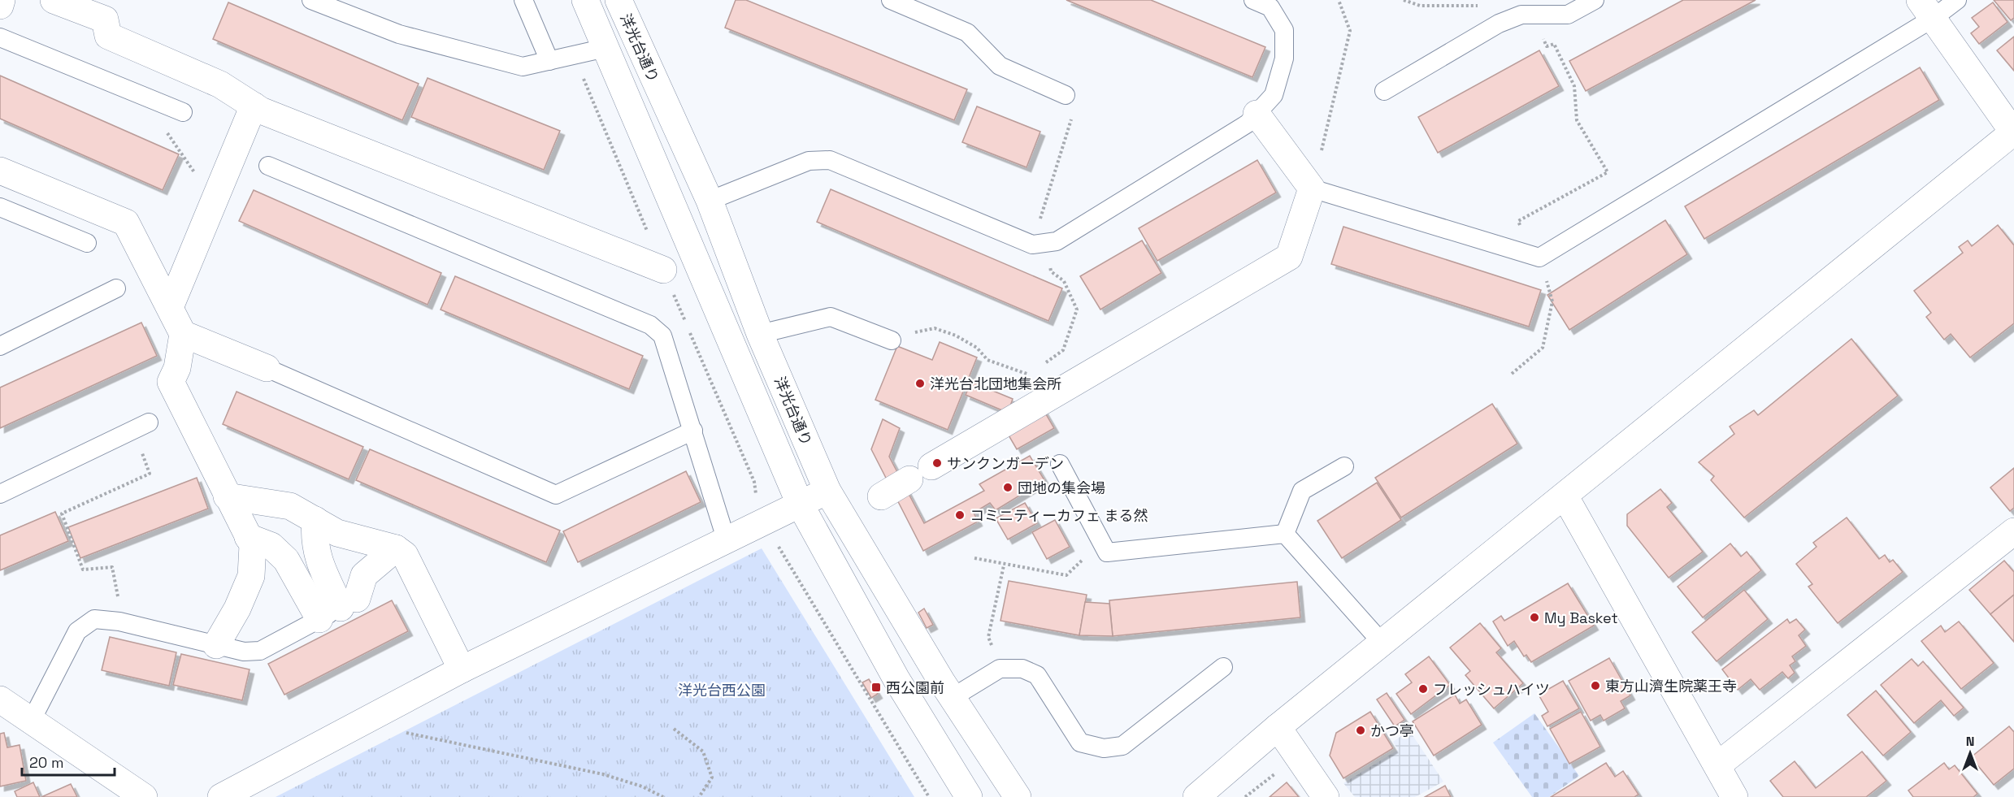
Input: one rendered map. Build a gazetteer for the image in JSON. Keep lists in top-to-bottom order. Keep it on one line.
{"streets":{"street":["洋光台通り"]},"parks":["洋光台西公園"],"places":{"other":["洋光台北団地集会所","サンクンガーデン","団地の集会場","コミニティーカフェ まる然","My Basket","東方山濟生院薬王寺","フレッシュハイツ","かつ亭"],"transit":["西公園前"]},"scale_bar":"20 m","north":"top"}
